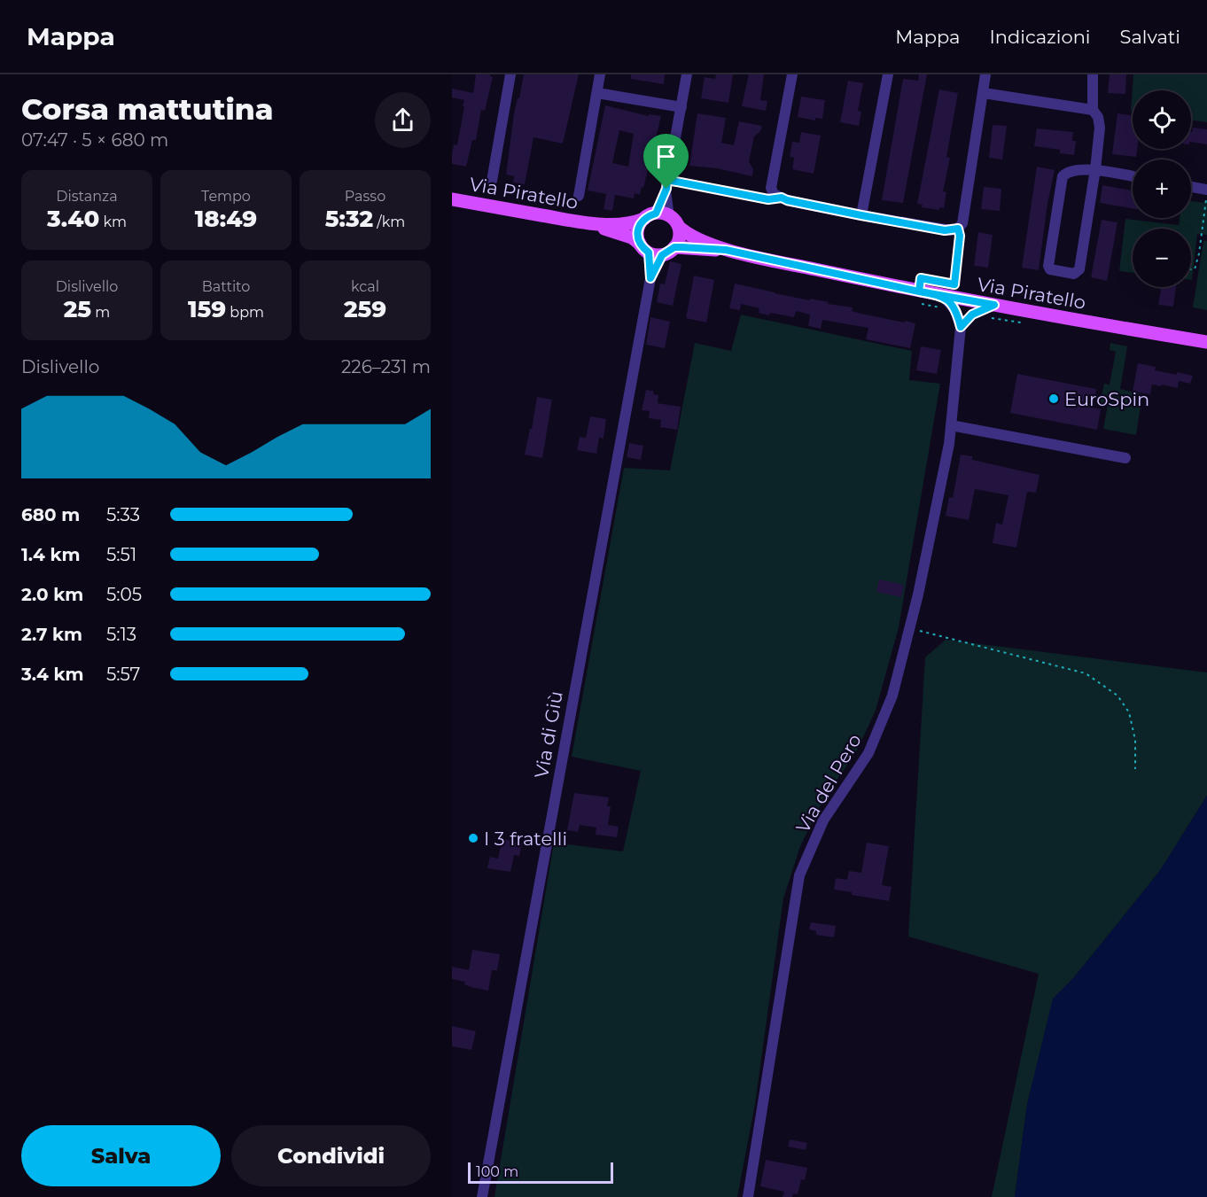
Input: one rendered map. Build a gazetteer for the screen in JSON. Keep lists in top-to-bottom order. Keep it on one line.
{"streets":{"main road":["Via Piratello"],"street":["Via di Giù","Via del Pero"]},"crossings":[["Via Piratello","Via di Giù"]],"places":["EuroSpin","I 3 fratelli"],"scale_bar":"100 m","page":{"header":"Mappa","nav":["Mappa","Indicazioni","Salvati"],"heading":["Corsa mattutina","07:47 · 5 × 680 m"],"map_buttons":["+","−"],"stats":[["Distanza","3.40 km"],["Tempo","18:49"],["Passo","5:32 /km"],["Dislivello","25 m"],["Battito","159 bpm"],["kcal","259"]],"chart":["Dislivello","226–231 m"],"list":[{"name":"680 m","note":"5:33"},{"name":"1.4 km","note":"5:51"},{"name":"2.0 km","note":"5:05"},{"name":"2.7 km","note":"5:13"},{"name":"3.4 km","note":"5:57"}],"buttons":["Salva","Condividi"],"scale":"100 m"}}
